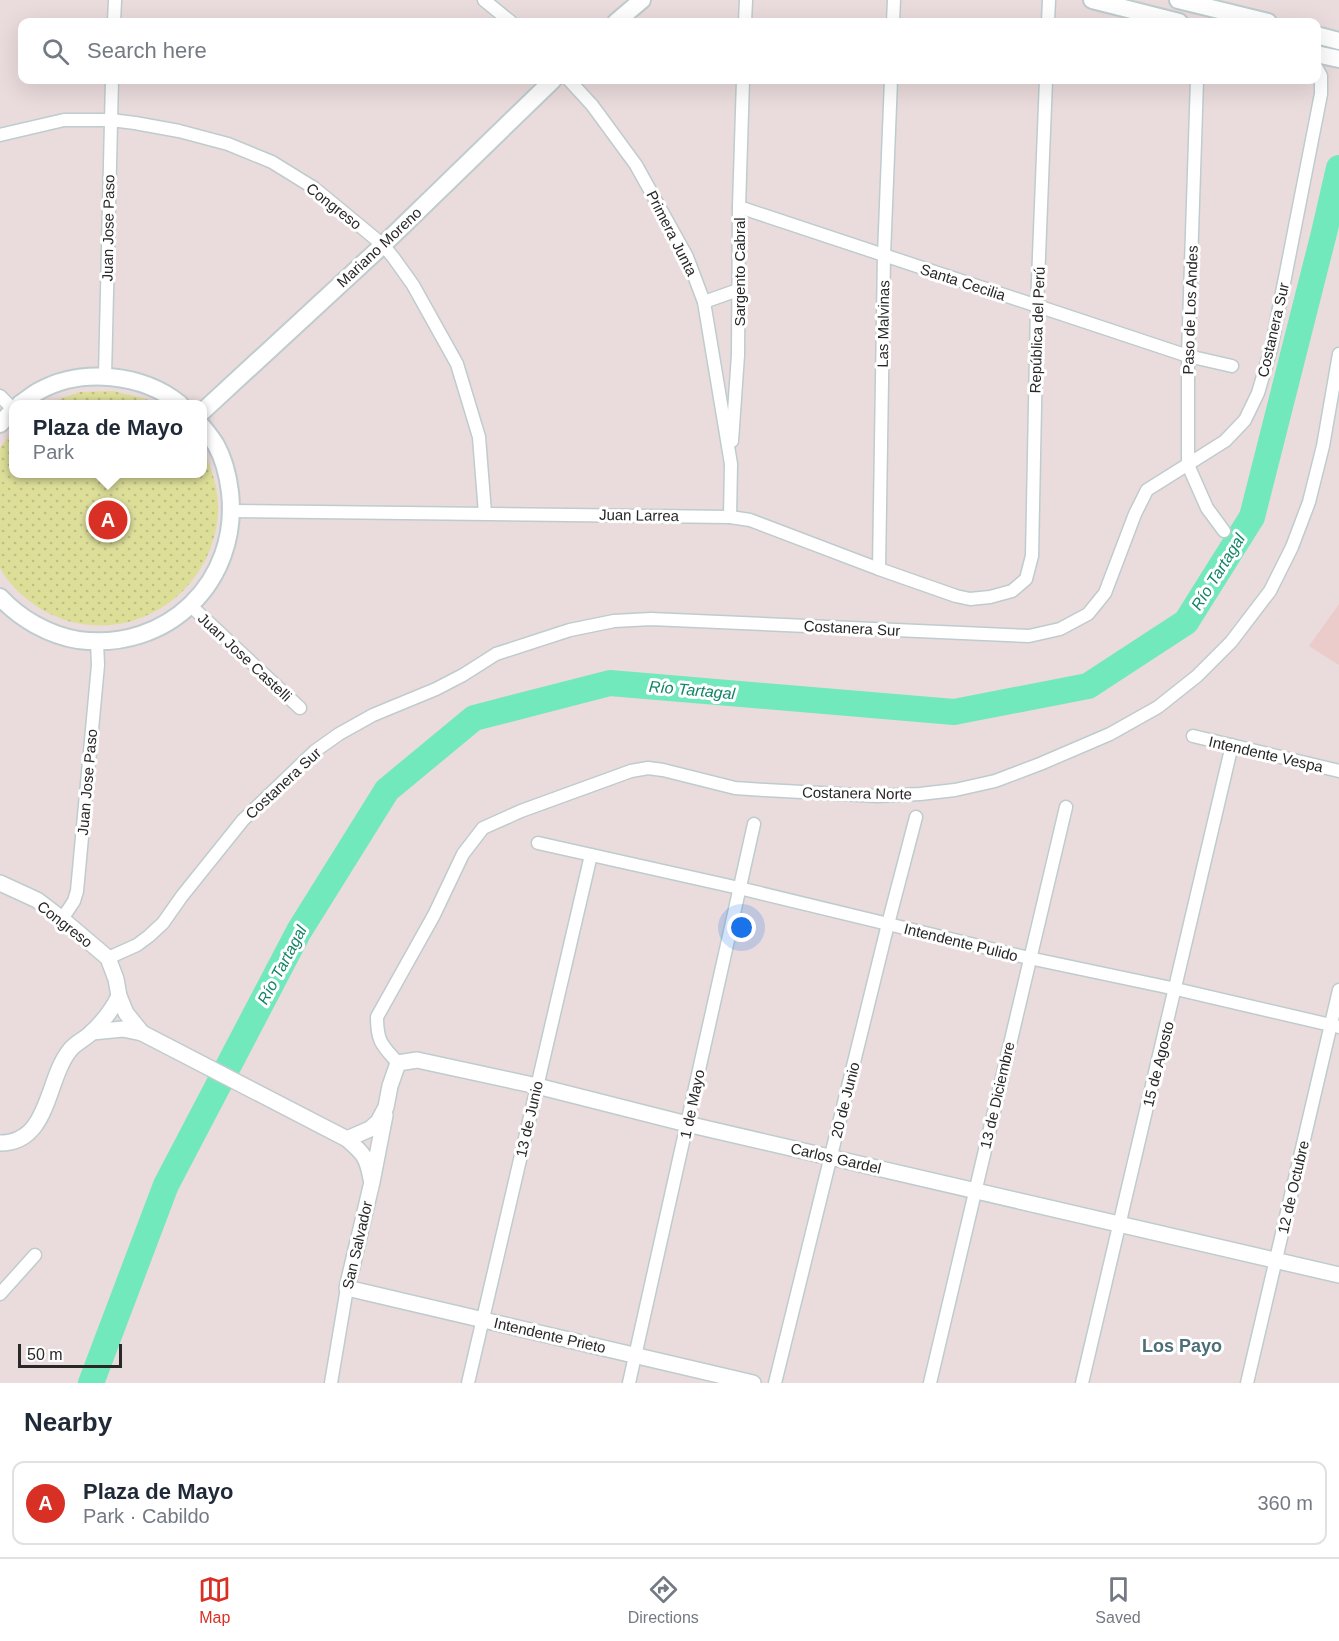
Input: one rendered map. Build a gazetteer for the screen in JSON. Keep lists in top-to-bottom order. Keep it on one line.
{"streets":{"main road":["Mariano Moreno"],"street":["Congreso","Juan Jose Paso","Primera Junta","Sargento Cabral","Santa Cecilia","Paso de Los Andes","Las Malvinas","República del Perú","Costanera Sur","Juan Larrea","Juan Jose Castelli","Intendente Vespa","Costanera Norte","Intendente Pulido","15 de Agosto","13 de Diciembre","20 de Junio","1 de Mayo","13 de Junio","Carlos Gardel","12 de Octubre","San Salvador","Intendente Prieto"]},"crossings":[["Congreso","Juan Jose Paso"],["Congreso","Mariano Moreno"],["Congreso","Costanera Sur"],["Congreso","Juan Larrea"],["Primera Junta","Sargento Cabral"],["Primera Junta","Juan Larrea"],["Sargento Cabral","Santa Cecilia"],["Santa Cecilia","Paso de Los Andes"],["Santa Cecilia","Las Malvinas"],["Santa Cecilia","República del Perú"],["Paso de Los Andes","Costanera Sur"],["Las Malvinas","Juan Larrea"],["República del Perú","Juan Larrea"],["Intendente Vespa","15 de Agosto"],["Costanera Norte","Carlos Gardel"],["Costanera Norte","San Salvador"],["Intendente Pulido","15 de Agosto"],["Intendente Pulido","13 de Diciembre"],["Intendente Pulido","20 de Junio"],["Intendente Pulido","1 de Mayo"],["Intendente Pulido","13 de Junio"],["Intendente Pulido","12 de Octubre"],["15 de Agosto","Carlos Gardel"],["13 de Diciembre","Carlos Gardel"],["20 de Junio","Carlos Gardel"],["1 de Mayo","Carlos Gardel"],["1 de Mayo","Intendente Prieto"],["13 de Junio","Carlos Gardel"],["13 de Junio","Intendente Prieto"],["Carlos Gardel","12 de Octubre"],["Carlos Gardel","San Salvador"],["San Salvador","Intendente Prieto"]],"districts":["Los Payo"],"water":["Río Tartagal"],"scale_bar":"50 m","page":{"search":"Search here","popup":["Plaza de Mayo","Park"],"pins":"A","scale":"50 m","heading":"Nearby","list":[{"mark":"A","name":"Plaza de Mayo","note":"Park · Cabildo","value":"360 m"}],"nav":["Map","Directions","Saved"]}}
